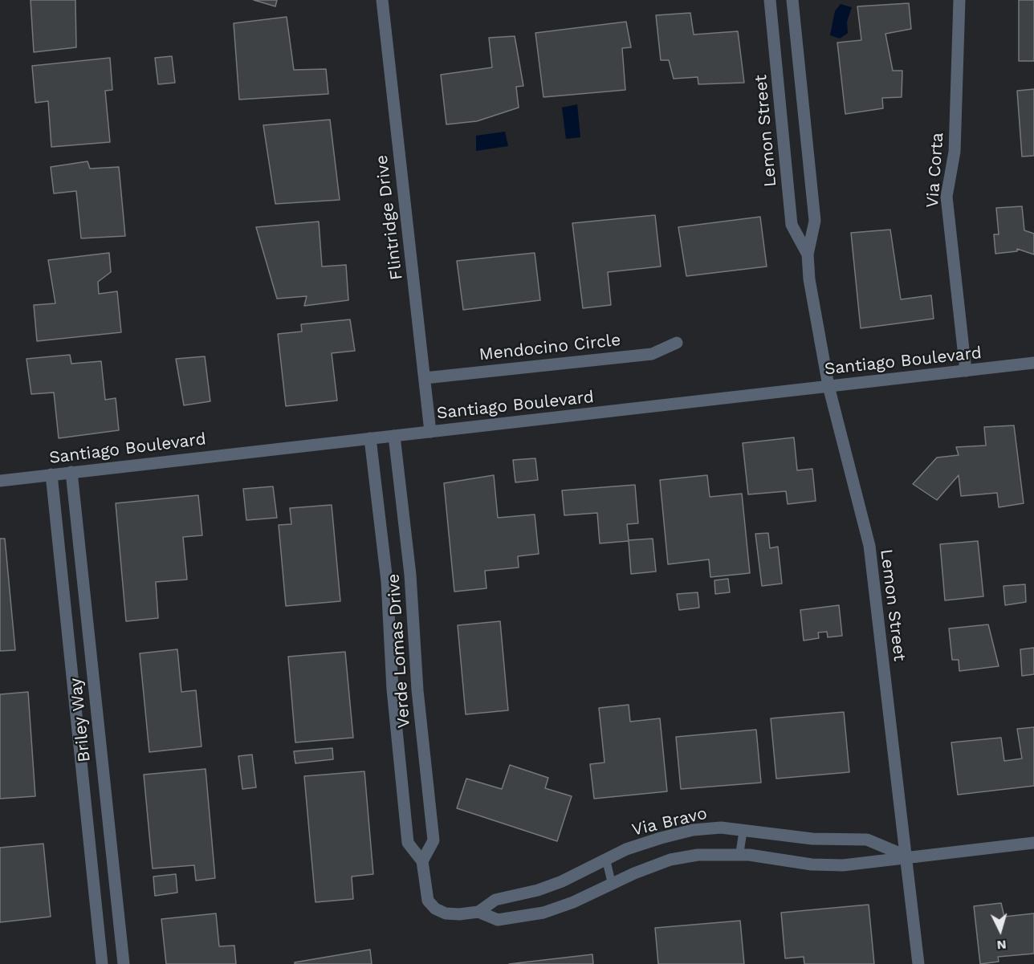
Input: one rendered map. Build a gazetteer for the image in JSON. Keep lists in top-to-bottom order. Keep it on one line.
{"streets":{"street":["Lemon Street","Via Corta","Flintridge Drive","Mendocino Circle","Santiago Boulevard","Verde Lomas Drive","Briley Way","Via Bravo"]},"crossings":[["Lemon Street","Santiago Boulevard"],["Lemon Street","Via Bravo"],["Via Corta","Santiago Boulevard"],["Flintridge Drive","Mendocino Circle"],["Flintridge Drive","Santiago Boulevard"],["Santiago Boulevard","Verde Lomas Drive"],["Santiago Boulevard","Briley Way"],["Verde Lomas Drive","Via Bravo"]],"north":"bottom"}
